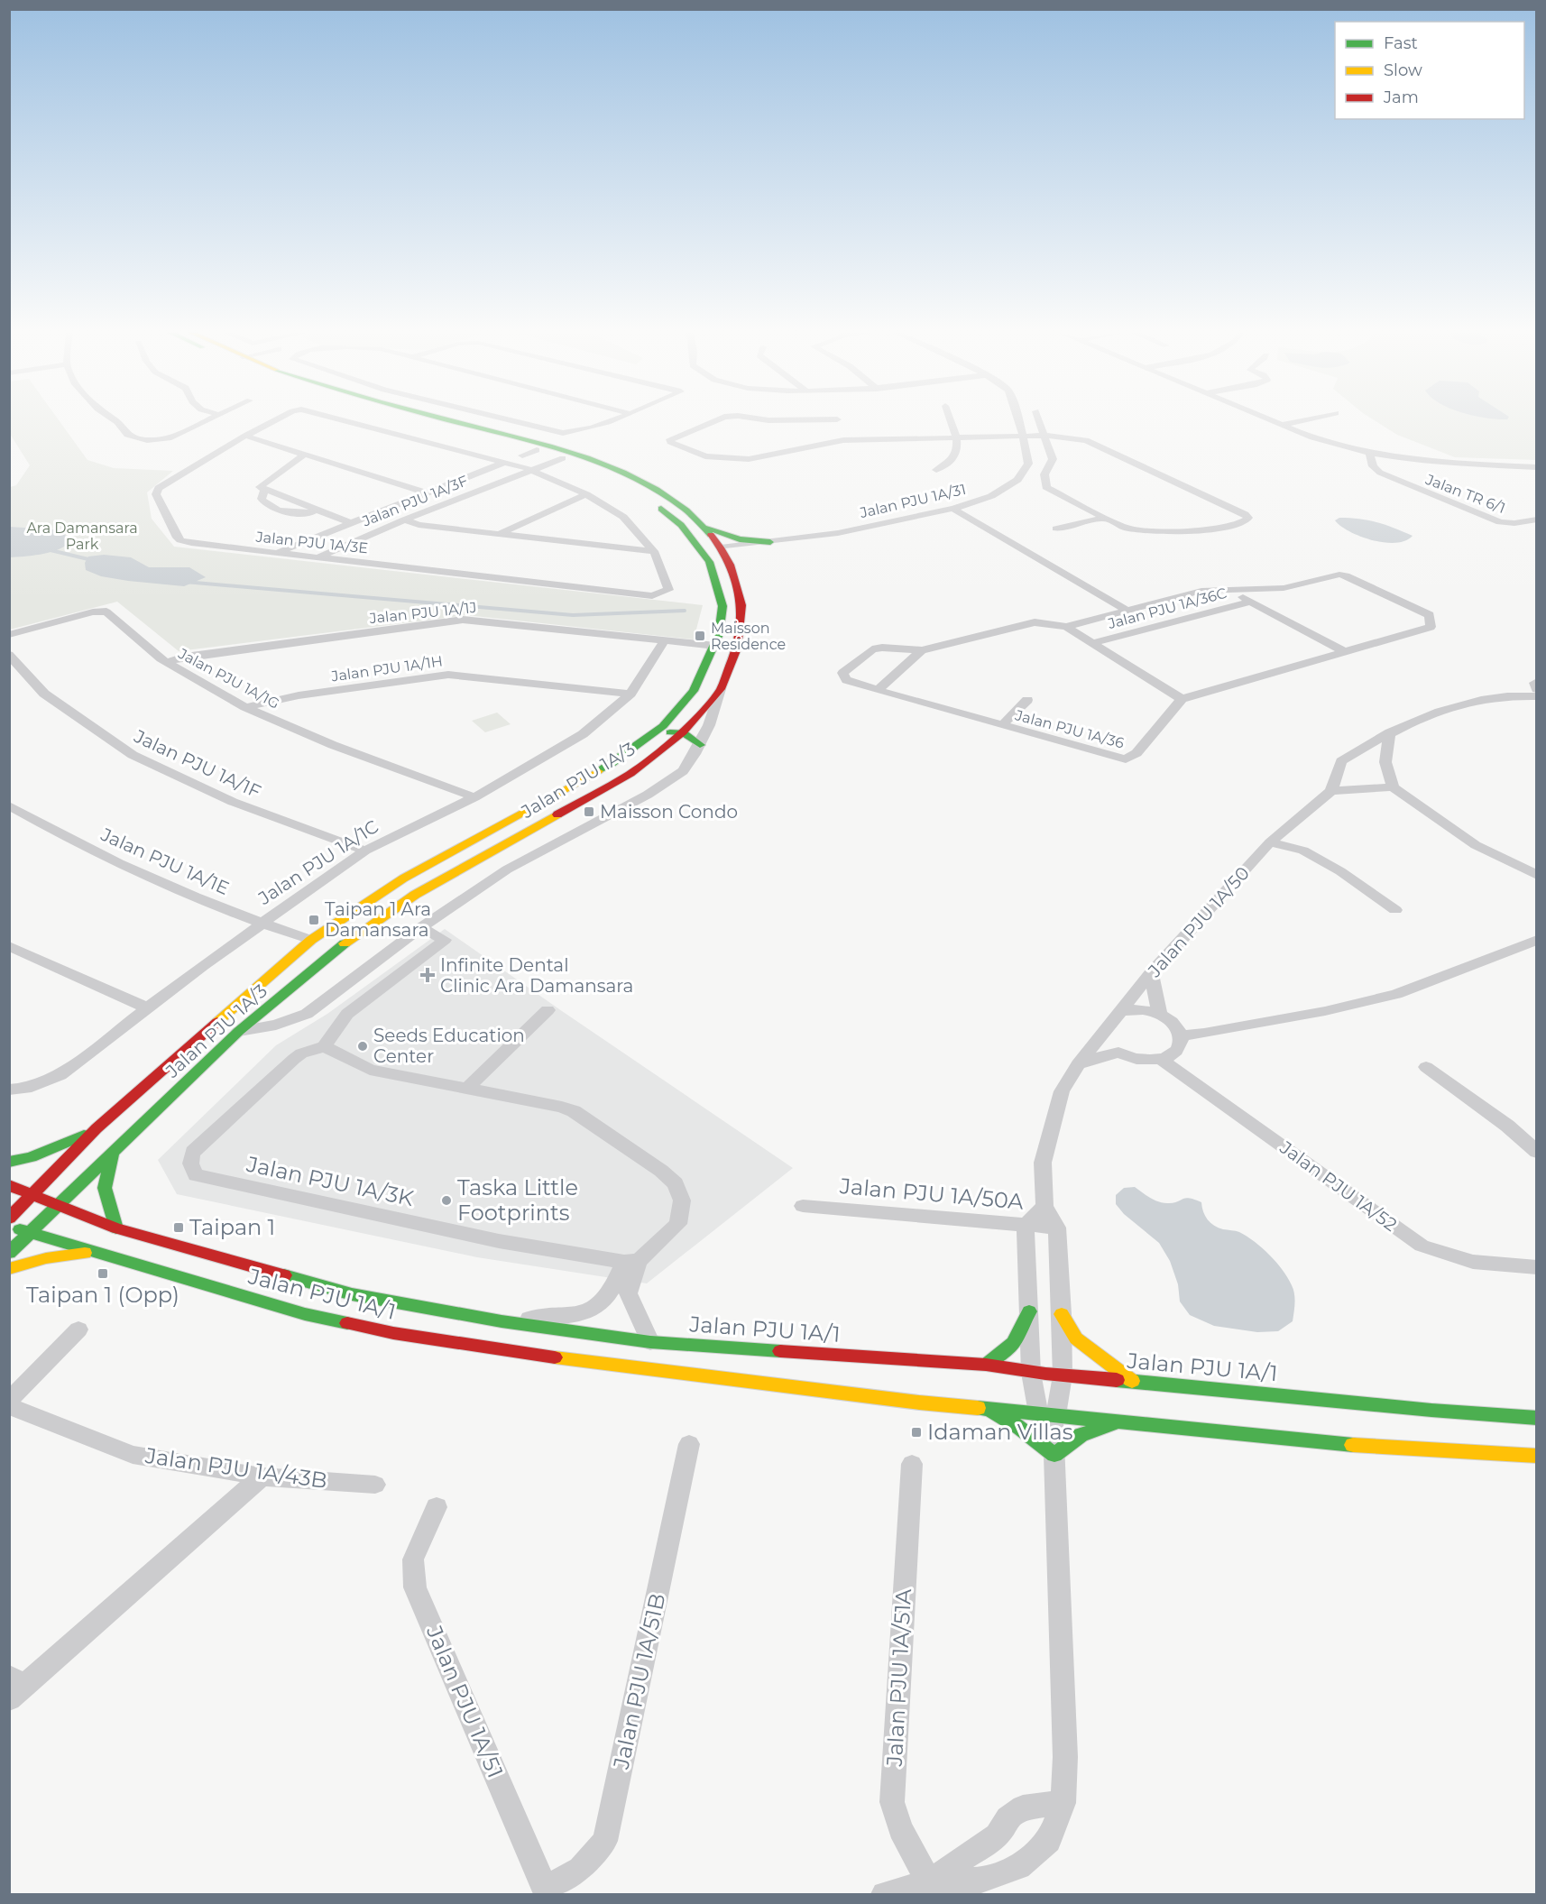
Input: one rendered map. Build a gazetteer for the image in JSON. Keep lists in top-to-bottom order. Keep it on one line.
{"streets":{"street":["Jalan TR 6/1","Jalan PJU 1A/3F","Jalan PJU 1A/31","Jalan PJU 1A/3E","Jalan PJU 1A/36C","Jalan PJU 1A/1J","Jalan PJU 1A/1H","Jalan PJU 1A/1G","Jalan PJU 1A/36","Jalan PJU 1A/1F","Jalan PJU 1A/3","Jalan PJU 1A/1E","Jalan PJU 1A/1C","Jalan PJU 1A/50","Jalan PJU 1A/3K","Jalan PJU 1A/52","Jalan PJU 1A/50A","Jalan PJU 1A/1","Jalan PJU 1A/43B","Jalan PJU 1A/51A","Jalan PJU 1A/51B","Jalan PJU 1A/51"]},"crossings":[["Jalan PJU 1A/3F","Jalan PJU 1A/3E"],["Jalan PJU 1A/3F","Jalan PJU 1A/3"],["Jalan PJU 1A/31","Jalan PJU 1A/3"],["Jalan PJU 1A/1J","Jalan PJU 1A/1G"],["Jalan PJU 1A/1J","Jalan PJU 1A/3"],["Jalan PJU 1A/1J","Jalan PJU 1A/1C"],["Jalan PJU 1A/1H","Jalan PJU 1A/1G"],["Jalan PJU 1A/1H","Jalan PJU 1A/1C"],["Jalan PJU 1A/1G","Jalan PJU 1A/1C"],["Jalan PJU 1A/1F","Jalan PJU 1A/1C"],["Jalan PJU 1A/3","Jalan PJU 1A/1E"],["Jalan PJU 1A/3","Jalan PJU 1A/1"],["Jalan PJU 1A/1E","Jalan PJU 1A/1C"],["Jalan PJU 1A/50","Jalan PJU 1A/52"],["Jalan PJU 1A/51B","Jalan PJU 1A/51"]],"parks":["Ara Damansara Park"],"places":{"transit":["Maisson Residence","Maisson Condo","Taipan 1 Ara Damansara","Taipan 1","Taipan 1 (Opp)","Idaman Villas"],"health":["Infinite Dental Clinic Ara Damansara"],"other":["Seeds Education Center","Taska Little Footprints"]},"legend":["Fast","Slow","Jam"]}
